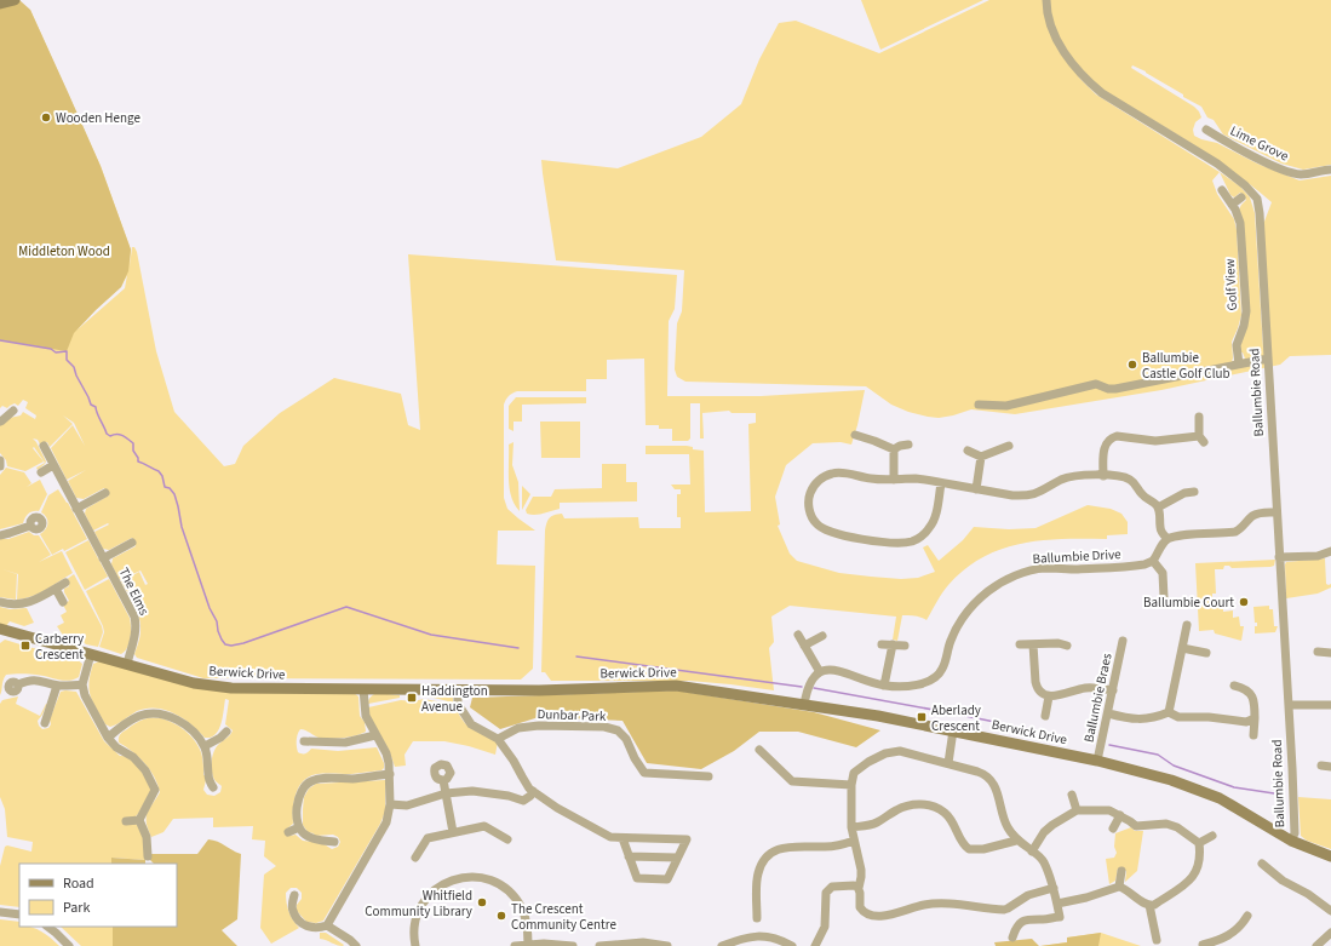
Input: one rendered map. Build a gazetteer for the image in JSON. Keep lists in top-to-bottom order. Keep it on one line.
{"streets":{"street":["Lime Grove","Golf View","Ballumbie Road","Ballumbie Drive","The Elms","Berwick Drive","Ballumbie Braes","Dunbar Park"]},"crossings":[["Ballumbie Road","Berwick Drive"],["The Elms","Berwick Drive"],["Berwick Drive","Ballumbie Braes"]],"parks":["Middleton Wood"],"places":{"other":["Wooden Henge","Ballumbie Castle Golf Club","Ballumbie Court","Whitfield Community Library","The Crescent Community Centre"],"transit":["Carberry Crescent","Haddington Avenue","Aberlady Crescent"]},"legend":["Road","Park"]}
